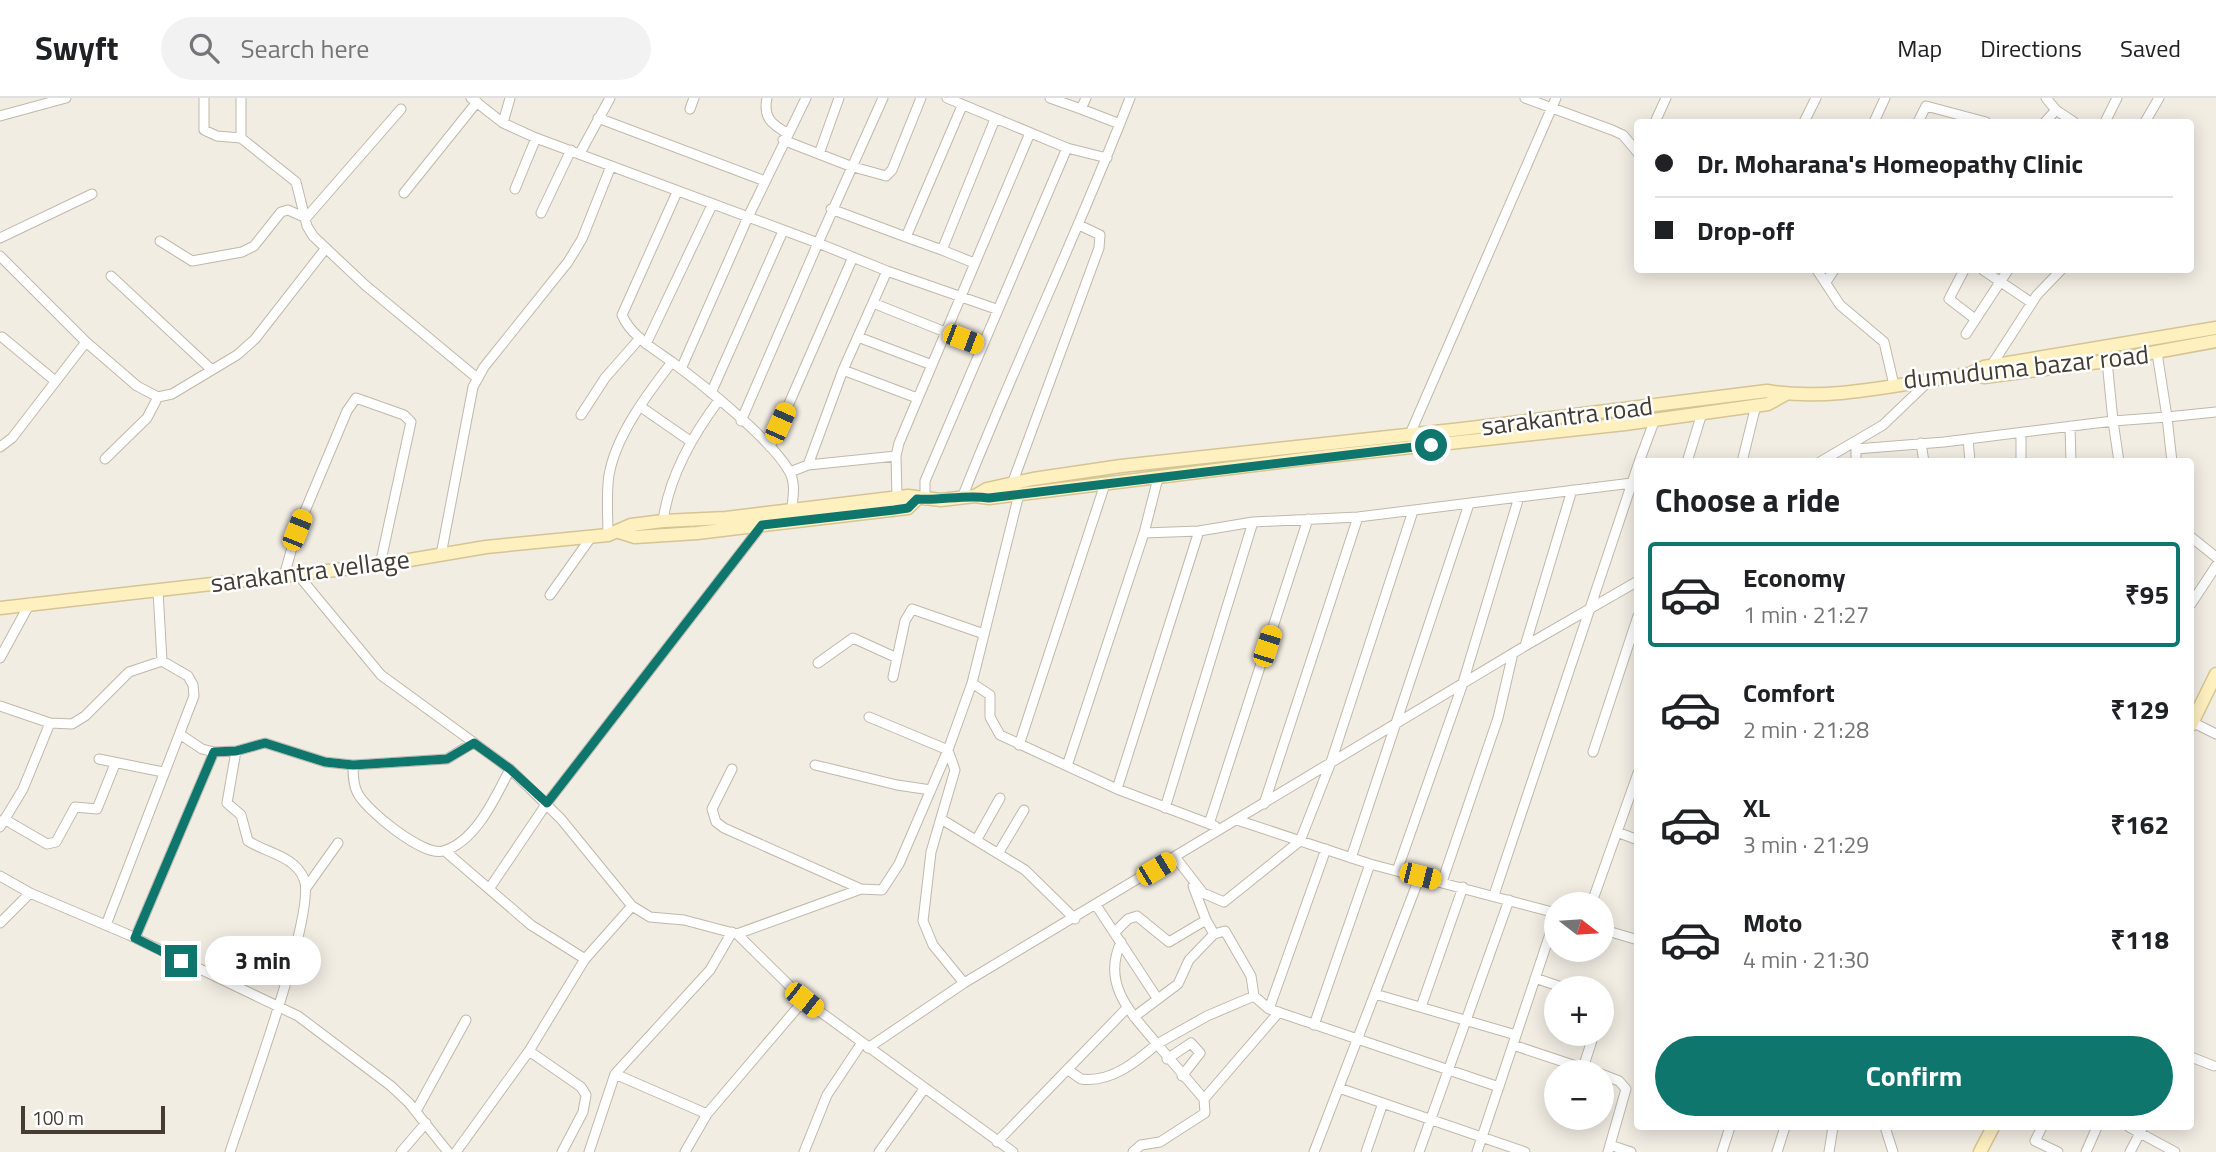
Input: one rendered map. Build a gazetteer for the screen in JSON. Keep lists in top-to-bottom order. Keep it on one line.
{"streets":{"street":["dumuduma bazar road","sarakantra road","sarakantra vellage"]},"crossings":[["dumuduma bazar road","sarakantra road"],["sarakantra road","sarakantra vellage"]],"scale_bar":"100 m","north":"right","page":{"header":"Swyft","search":"Search here","nav":["Map","Directions","Saved"],"banner":["Dr. Moharana's Homeopathy Clinic","Drop-off"],"heading":"Choose a ride","list":[{"name":"Economy","note":"1 min · 21:27","value":"₹95"},{"name":"Comfort","note":"2 min · 21:28","value":"₹129"},{"name":"XL","note":"3 min · 21:29","value":"₹162"},{"name":"Moto","note":"4 min · 21:30","value":"₹118"}],"map_buttons":["+","−"],"bubble":"3 min","buttons":"Confirm","scale":"100 m"}}
